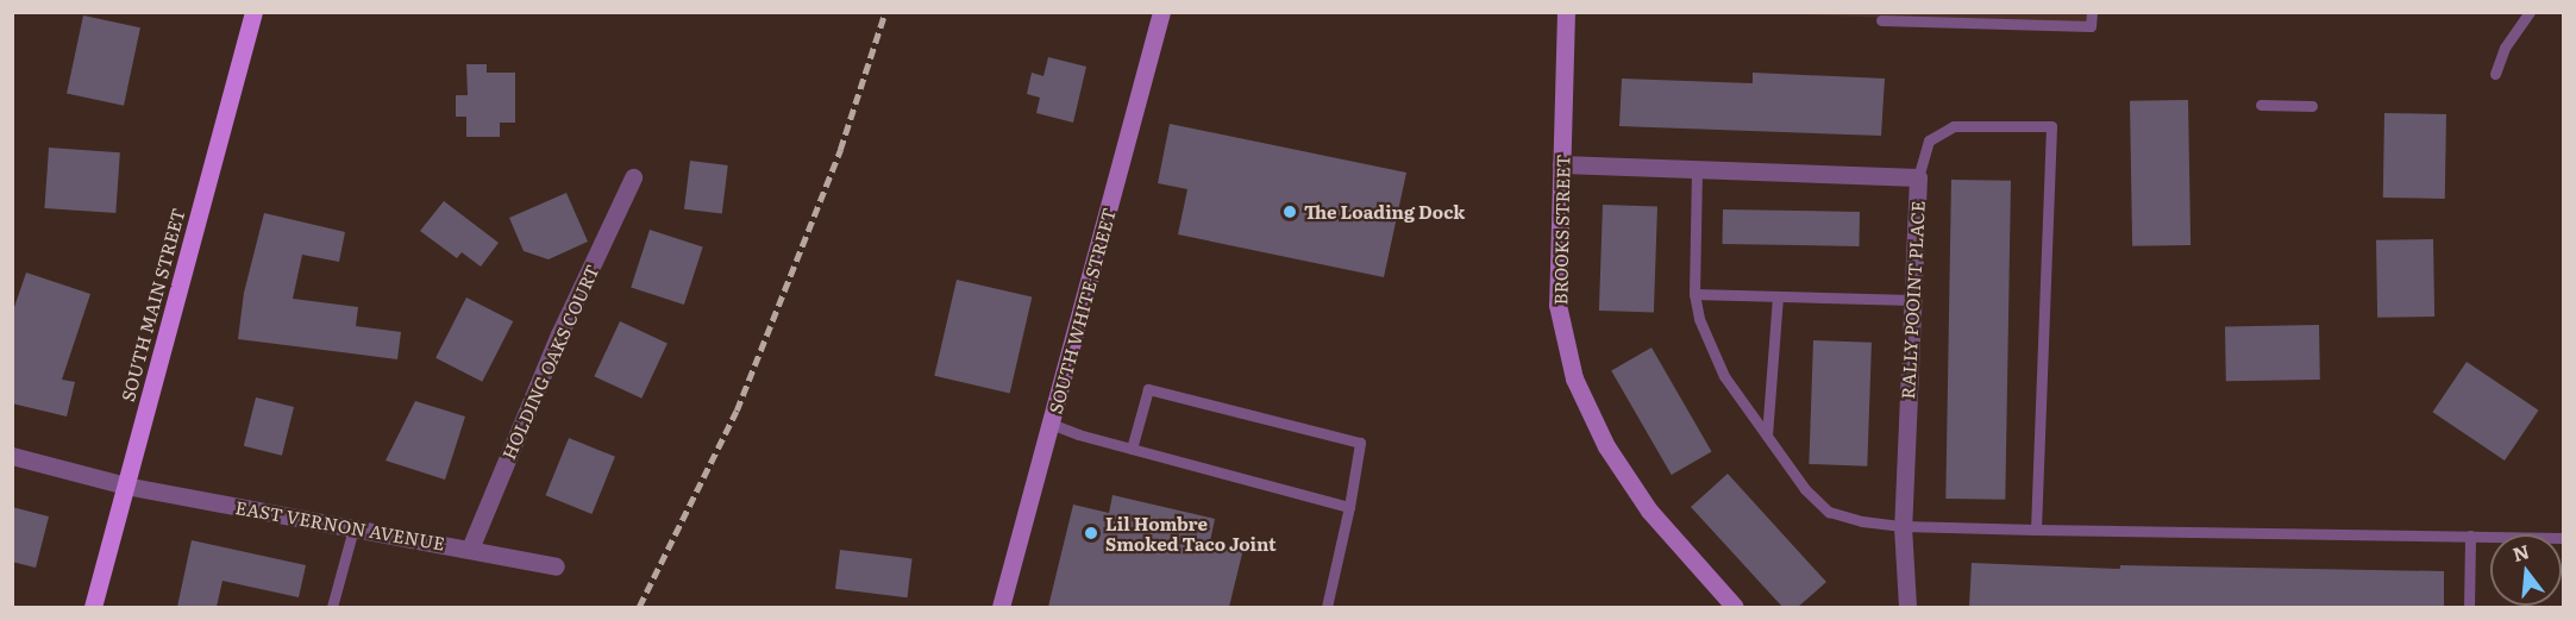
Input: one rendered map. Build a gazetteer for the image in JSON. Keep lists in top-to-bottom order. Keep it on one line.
{"streets":{"main road":["SOUTH MAIN STREET"],"street":["BROOKS STREET","RALLY POOINT PLACE","SOUTH WHITE STREET","HOLDING OAKS COURT","EAST VERNON AVENUE"]},"crossings":[["BROOKS STREET","RALLY POOINT PLACE"],["SOUTH MAIN STREET","EAST VERNON AVENUE"],["HOLDING OAKS COURT","EAST VERNON AVENUE"]],"places":["The Loading Dock","Lil Hombre Smoked Taco Joint"],"north":"top"}
